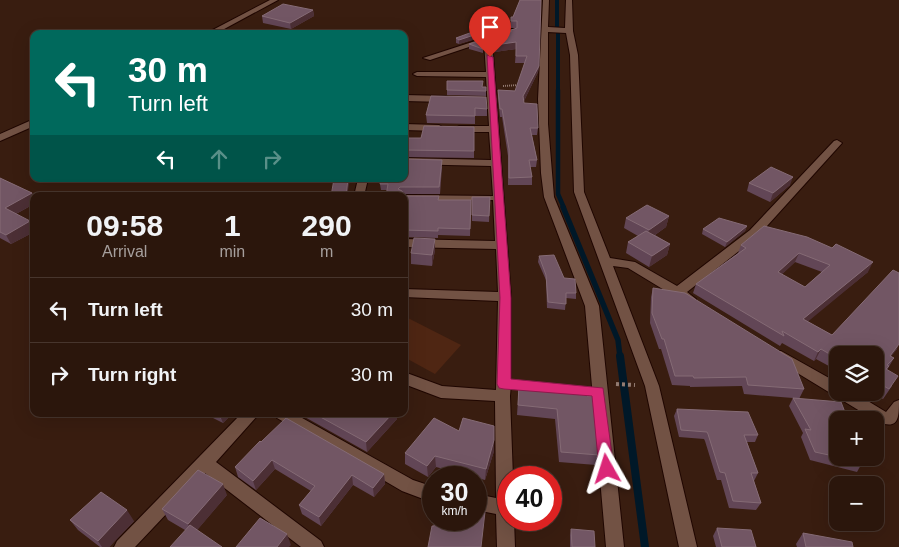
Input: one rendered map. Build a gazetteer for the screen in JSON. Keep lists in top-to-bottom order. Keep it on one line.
{"page":{"turn":["30 m","Turn left"],"eta":["09:58","Arrival","1","min","290","m"],"list":[{"name":"Turn left","value":"30 m"},{"name":"Turn right","value":"30 m"}],"map_buttons":["+","−"],"speed":"30 km/h","limit":"40"}}
